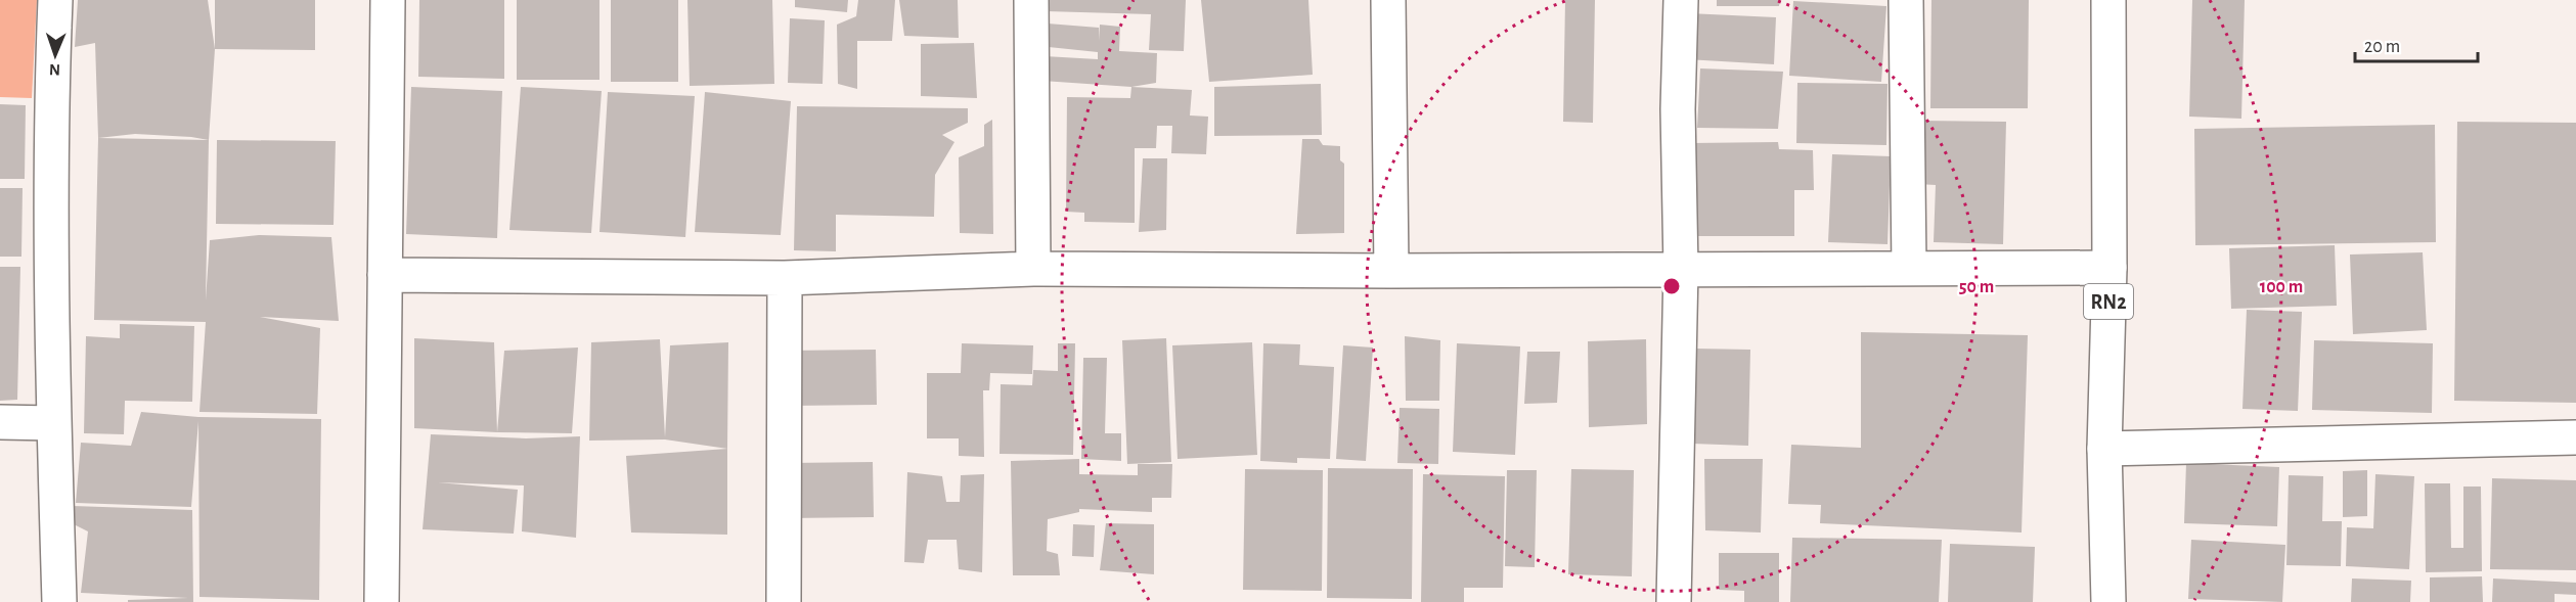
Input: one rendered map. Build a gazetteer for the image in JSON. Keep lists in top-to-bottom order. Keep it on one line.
{"streets":{"main road":["RN2"]},"scale_bar":"20 m","north":"bottom","rings":["50 m","100 m"]}
